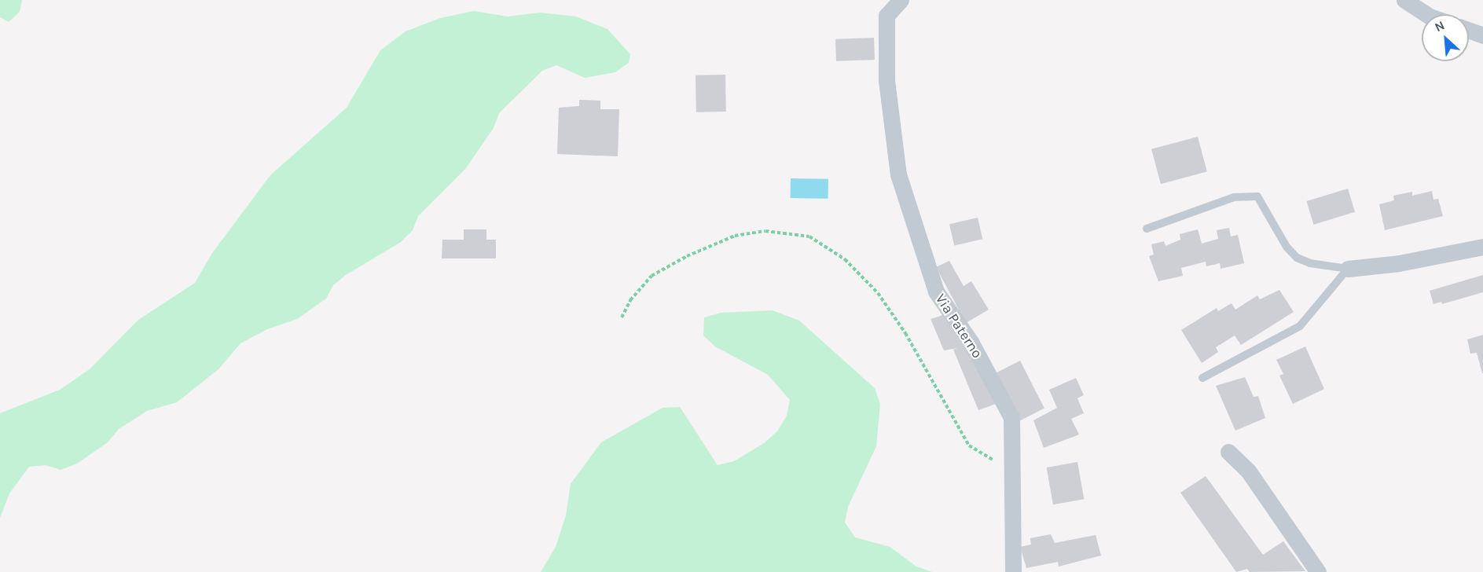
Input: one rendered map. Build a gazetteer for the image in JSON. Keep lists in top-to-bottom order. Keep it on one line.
{"streets":{"street":["Via Paterno"]},"north":"top left"}
